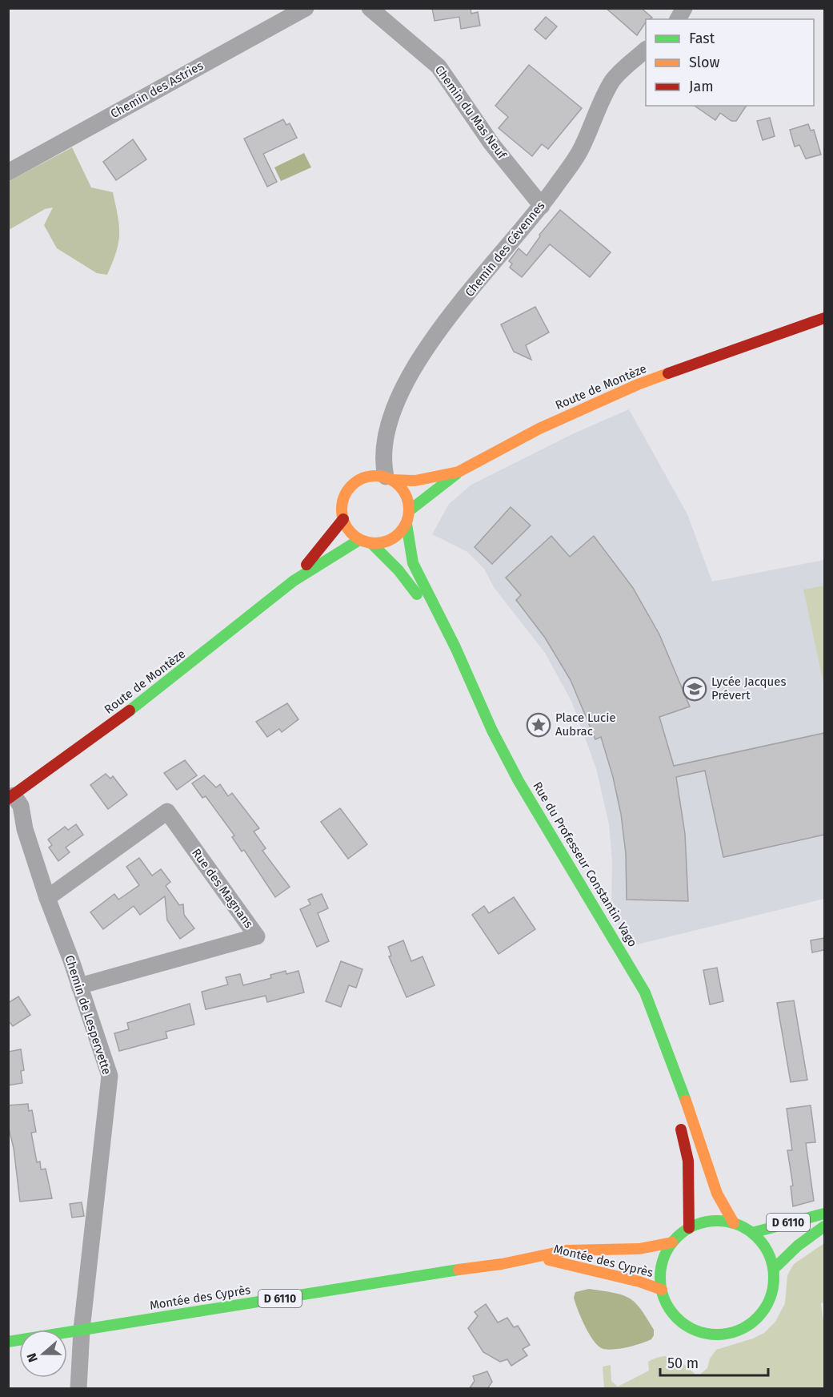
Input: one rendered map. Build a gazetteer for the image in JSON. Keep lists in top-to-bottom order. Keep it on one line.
{"streets":{"street":["Chemin des Astries","Chemin du Mas Neuf","Chemin des Cévennes","Route de Montèze","Rue du Professeur Constantin Vago","Rue des Magnans","Chemin de Lespervette","D 6110","Montée des Cyprès"]},"crossings":[["Chemin du Mas Neuf","Chemin des Cévennes"],["Chemin des Cévennes","Route de Montèze"],["Chemin des Cévennes","Rue du Professeur Constantin Vago"],["Route de Montèze","Rue du Professeur Constantin Vago"],["Route de Montèze","Chemin de Lespervette"],["Rue du Professeur Constantin Vago","D 6110"],["Rue du Professeur Constantin Vago","Montée des Cyprès"],["Rue des Magnans","Chemin de Lespervette"],["Chemin de Lespervette","Montée des Cyprès"],["D 6110","Montée des Cyprès"]],"places":{"school or university":["Lycée Jacques Prévert"],"place":["Place Lucie Aubrac"]},"legend":["Fast","Slow","Jam"],"scale_bar":"50 m","north":"left"}
